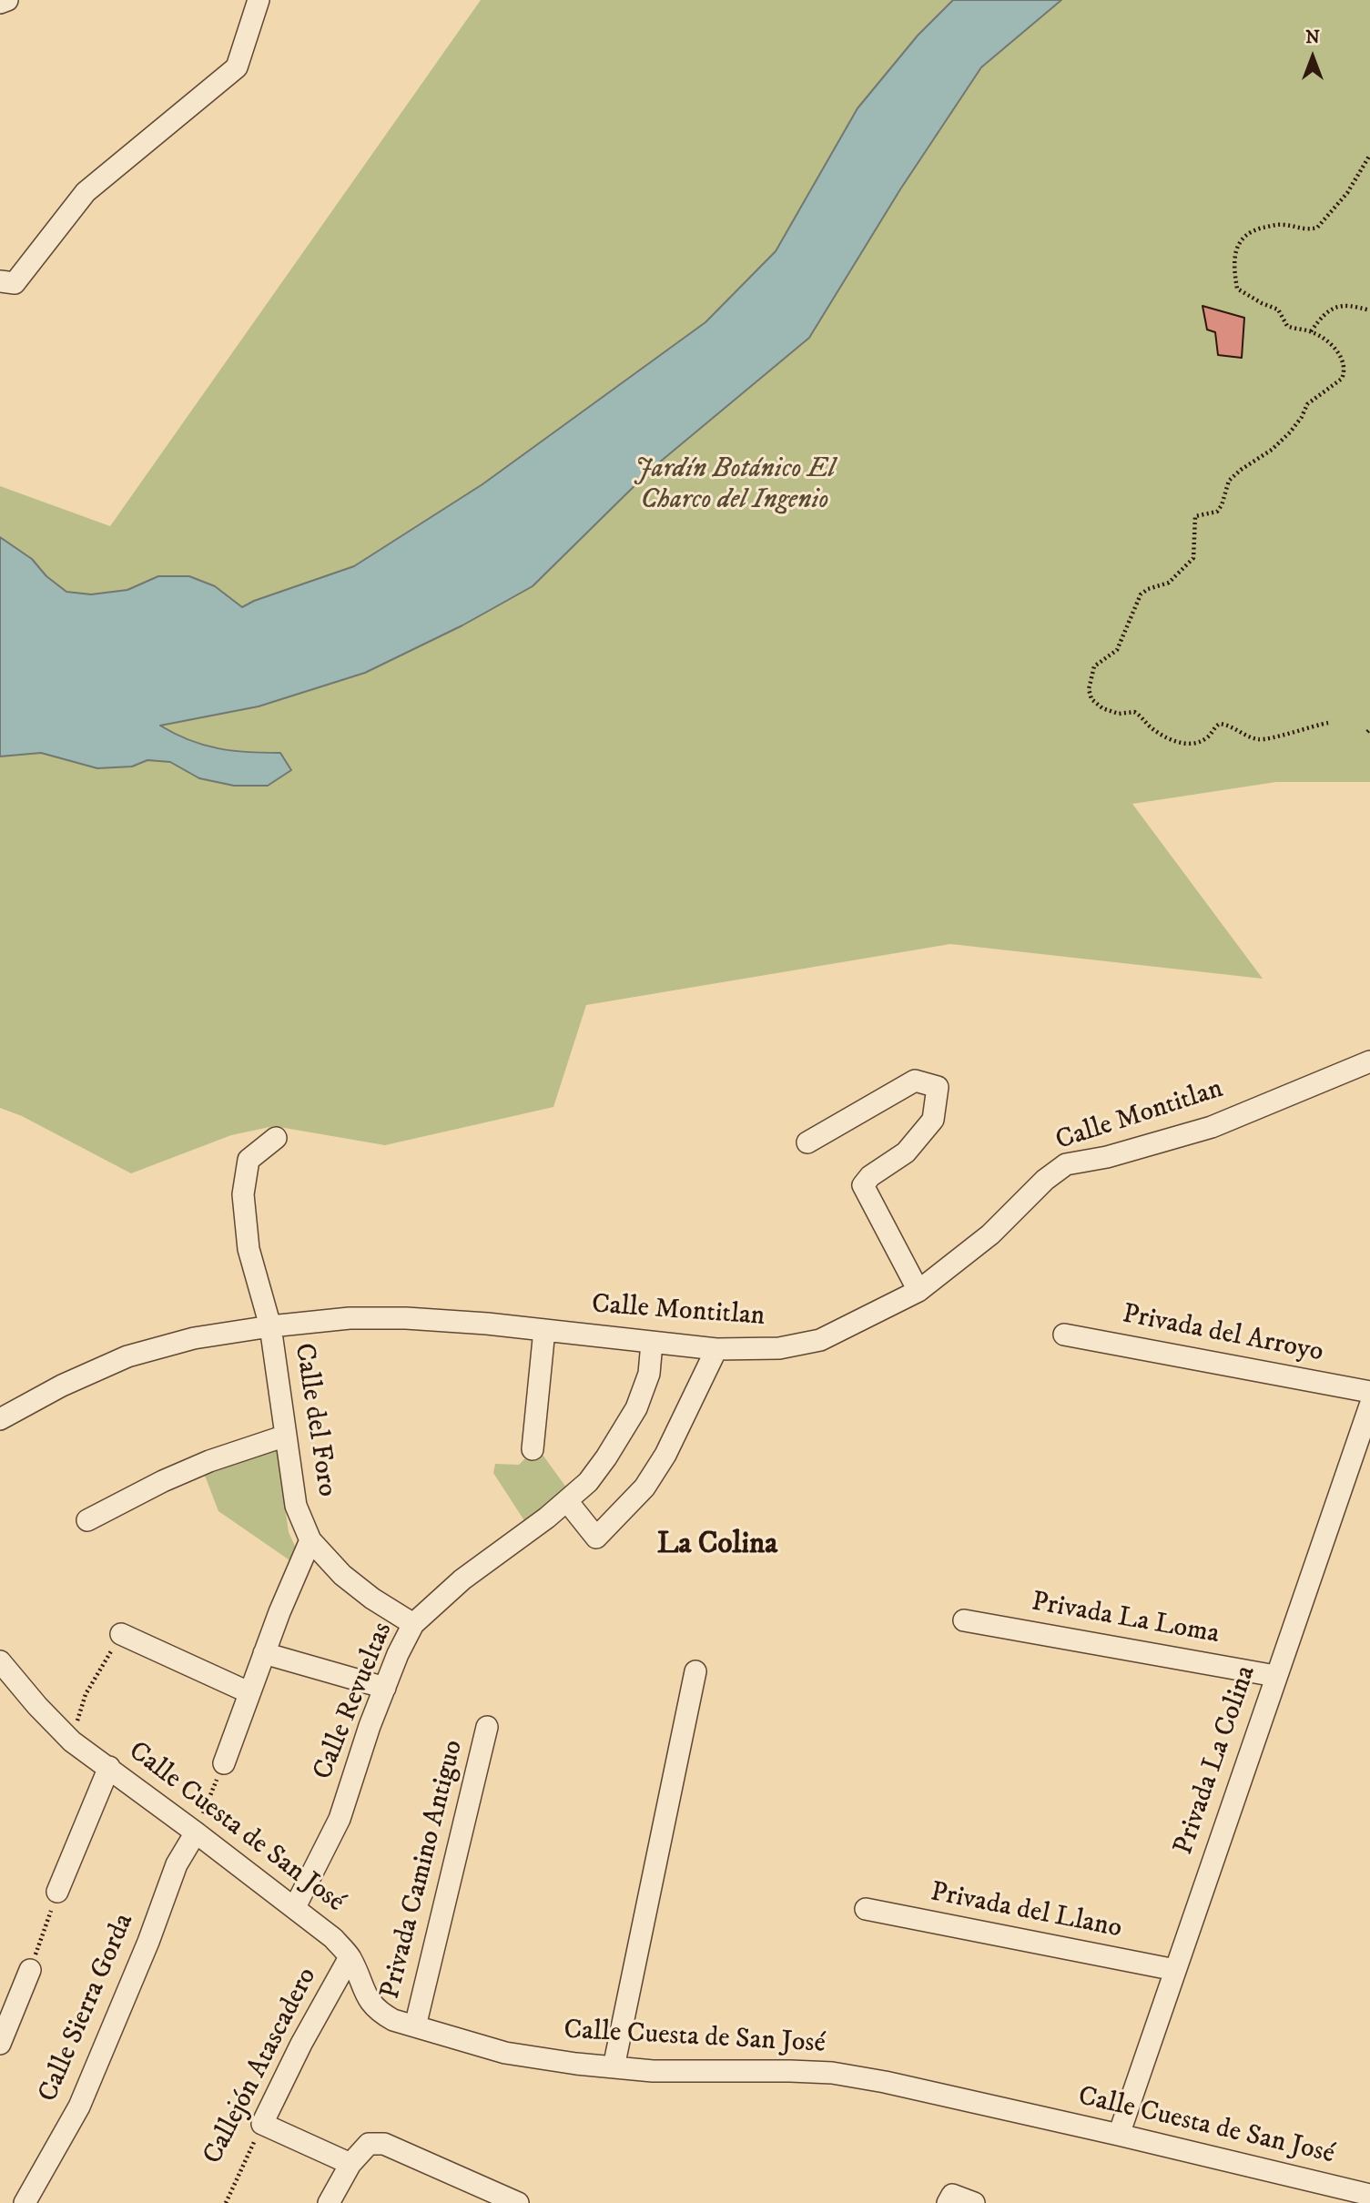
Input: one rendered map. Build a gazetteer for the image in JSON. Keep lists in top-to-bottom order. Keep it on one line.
{"streets":{"street":["Calle Montitlan","Privada del Arroyo","Calle del Foro","Privada La Loma","Calle Revueltas","Privada La Colina","Calle Cuesta de San José","Privada Camino Antiguo","Privada del Llano","Calle Sierra Gorda","Callejón Atascadero"]},"crossings":[["Calle Montitlan","Calle del Foro"],["Calle Montitlan","Calle Revueltas"],["Calle del Foro","Calle Revueltas"],["Privada La Loma","Privada La Colina"],["Calle Revueltas","Calle Cuesta de San José"],["Privada La Colina","Calle Cuesta de San José"],["Privada La Colina","Privada del Llano"],["Calle Cuesta de San José","Privada Camino Antiguo"],["Calle Cuesta de San José","Calle Sierra Gorda"],["Calle Cuesta de San José","Callejón Atascadero"]],"districts":["La Colina"],"parks":["Jardín Botánico El Charco del Ingenio"],"north":"top"}
